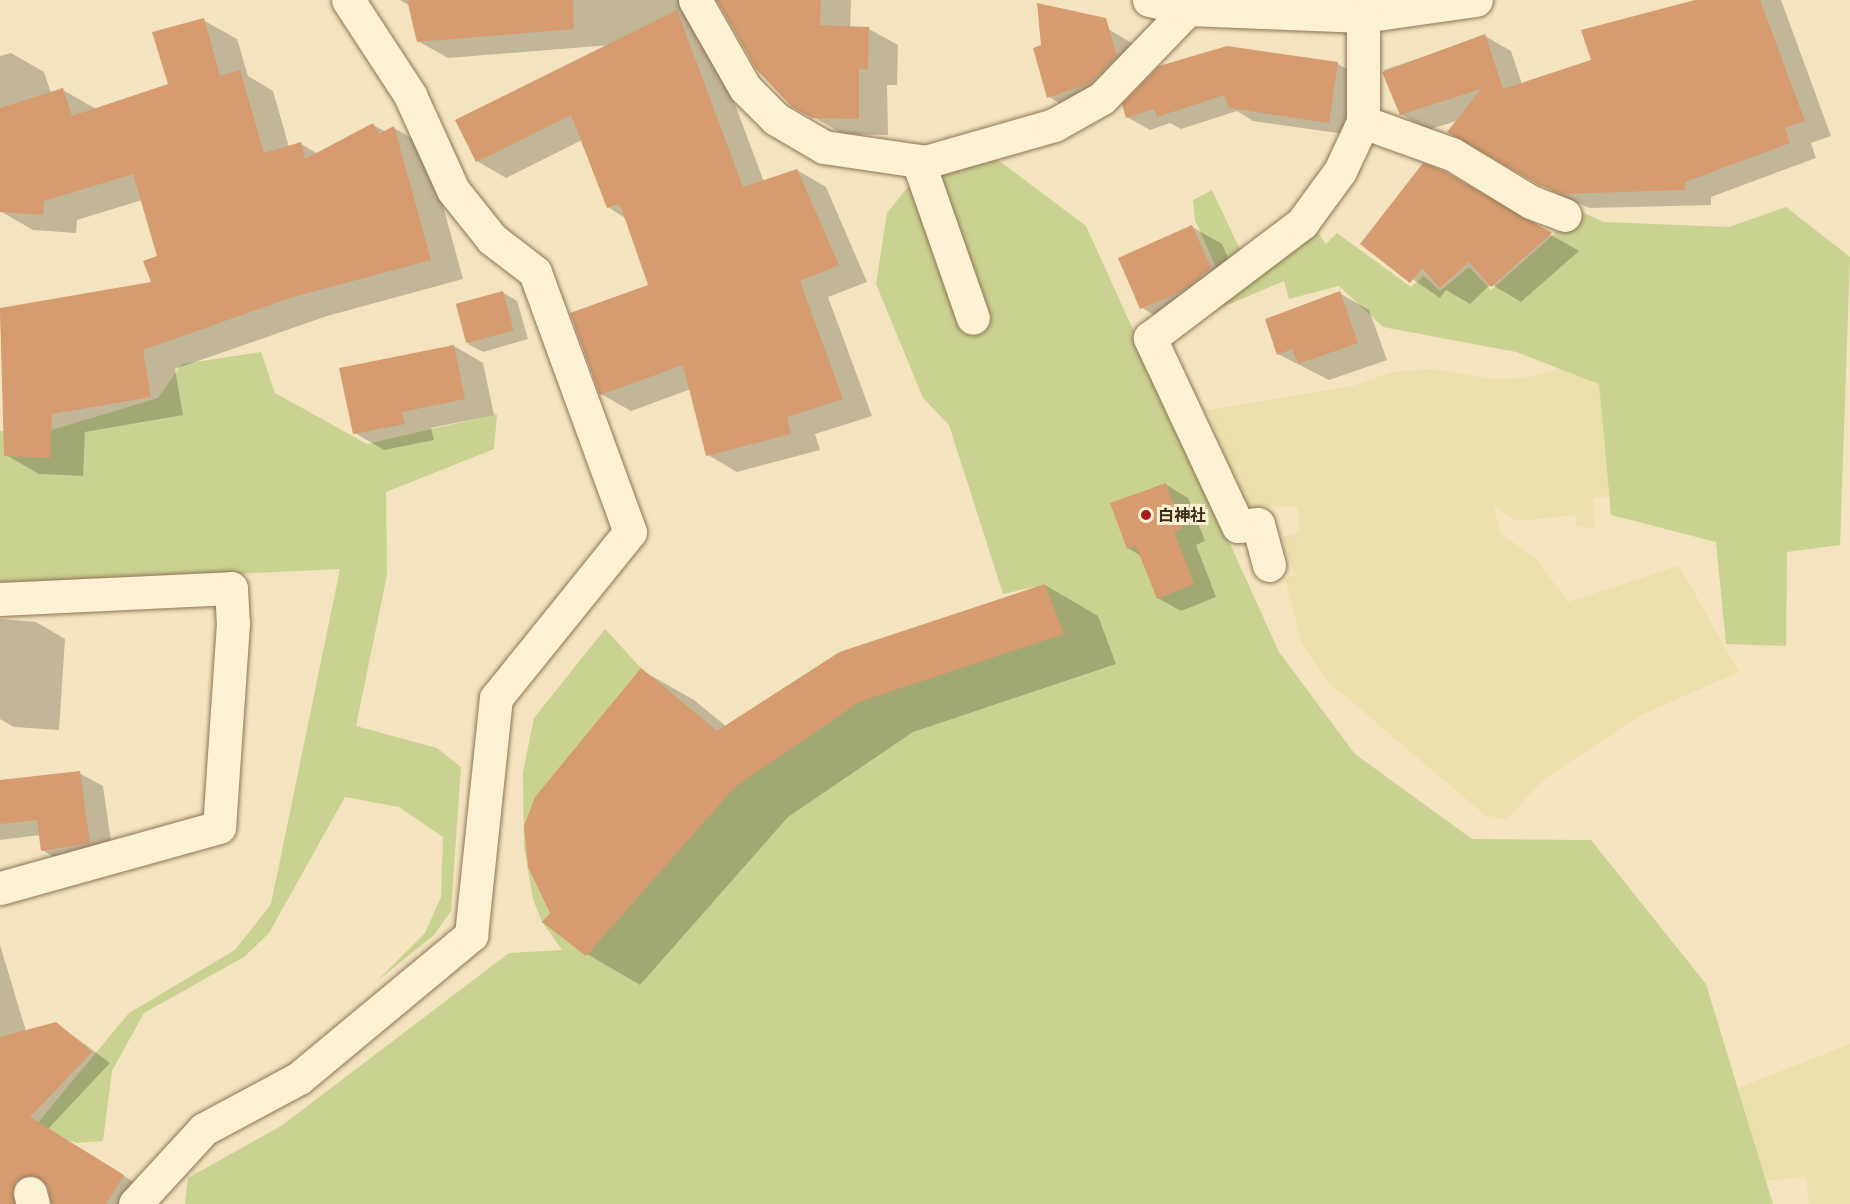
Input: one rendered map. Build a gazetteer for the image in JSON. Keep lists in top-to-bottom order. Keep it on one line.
{"places":["白神社"]}
